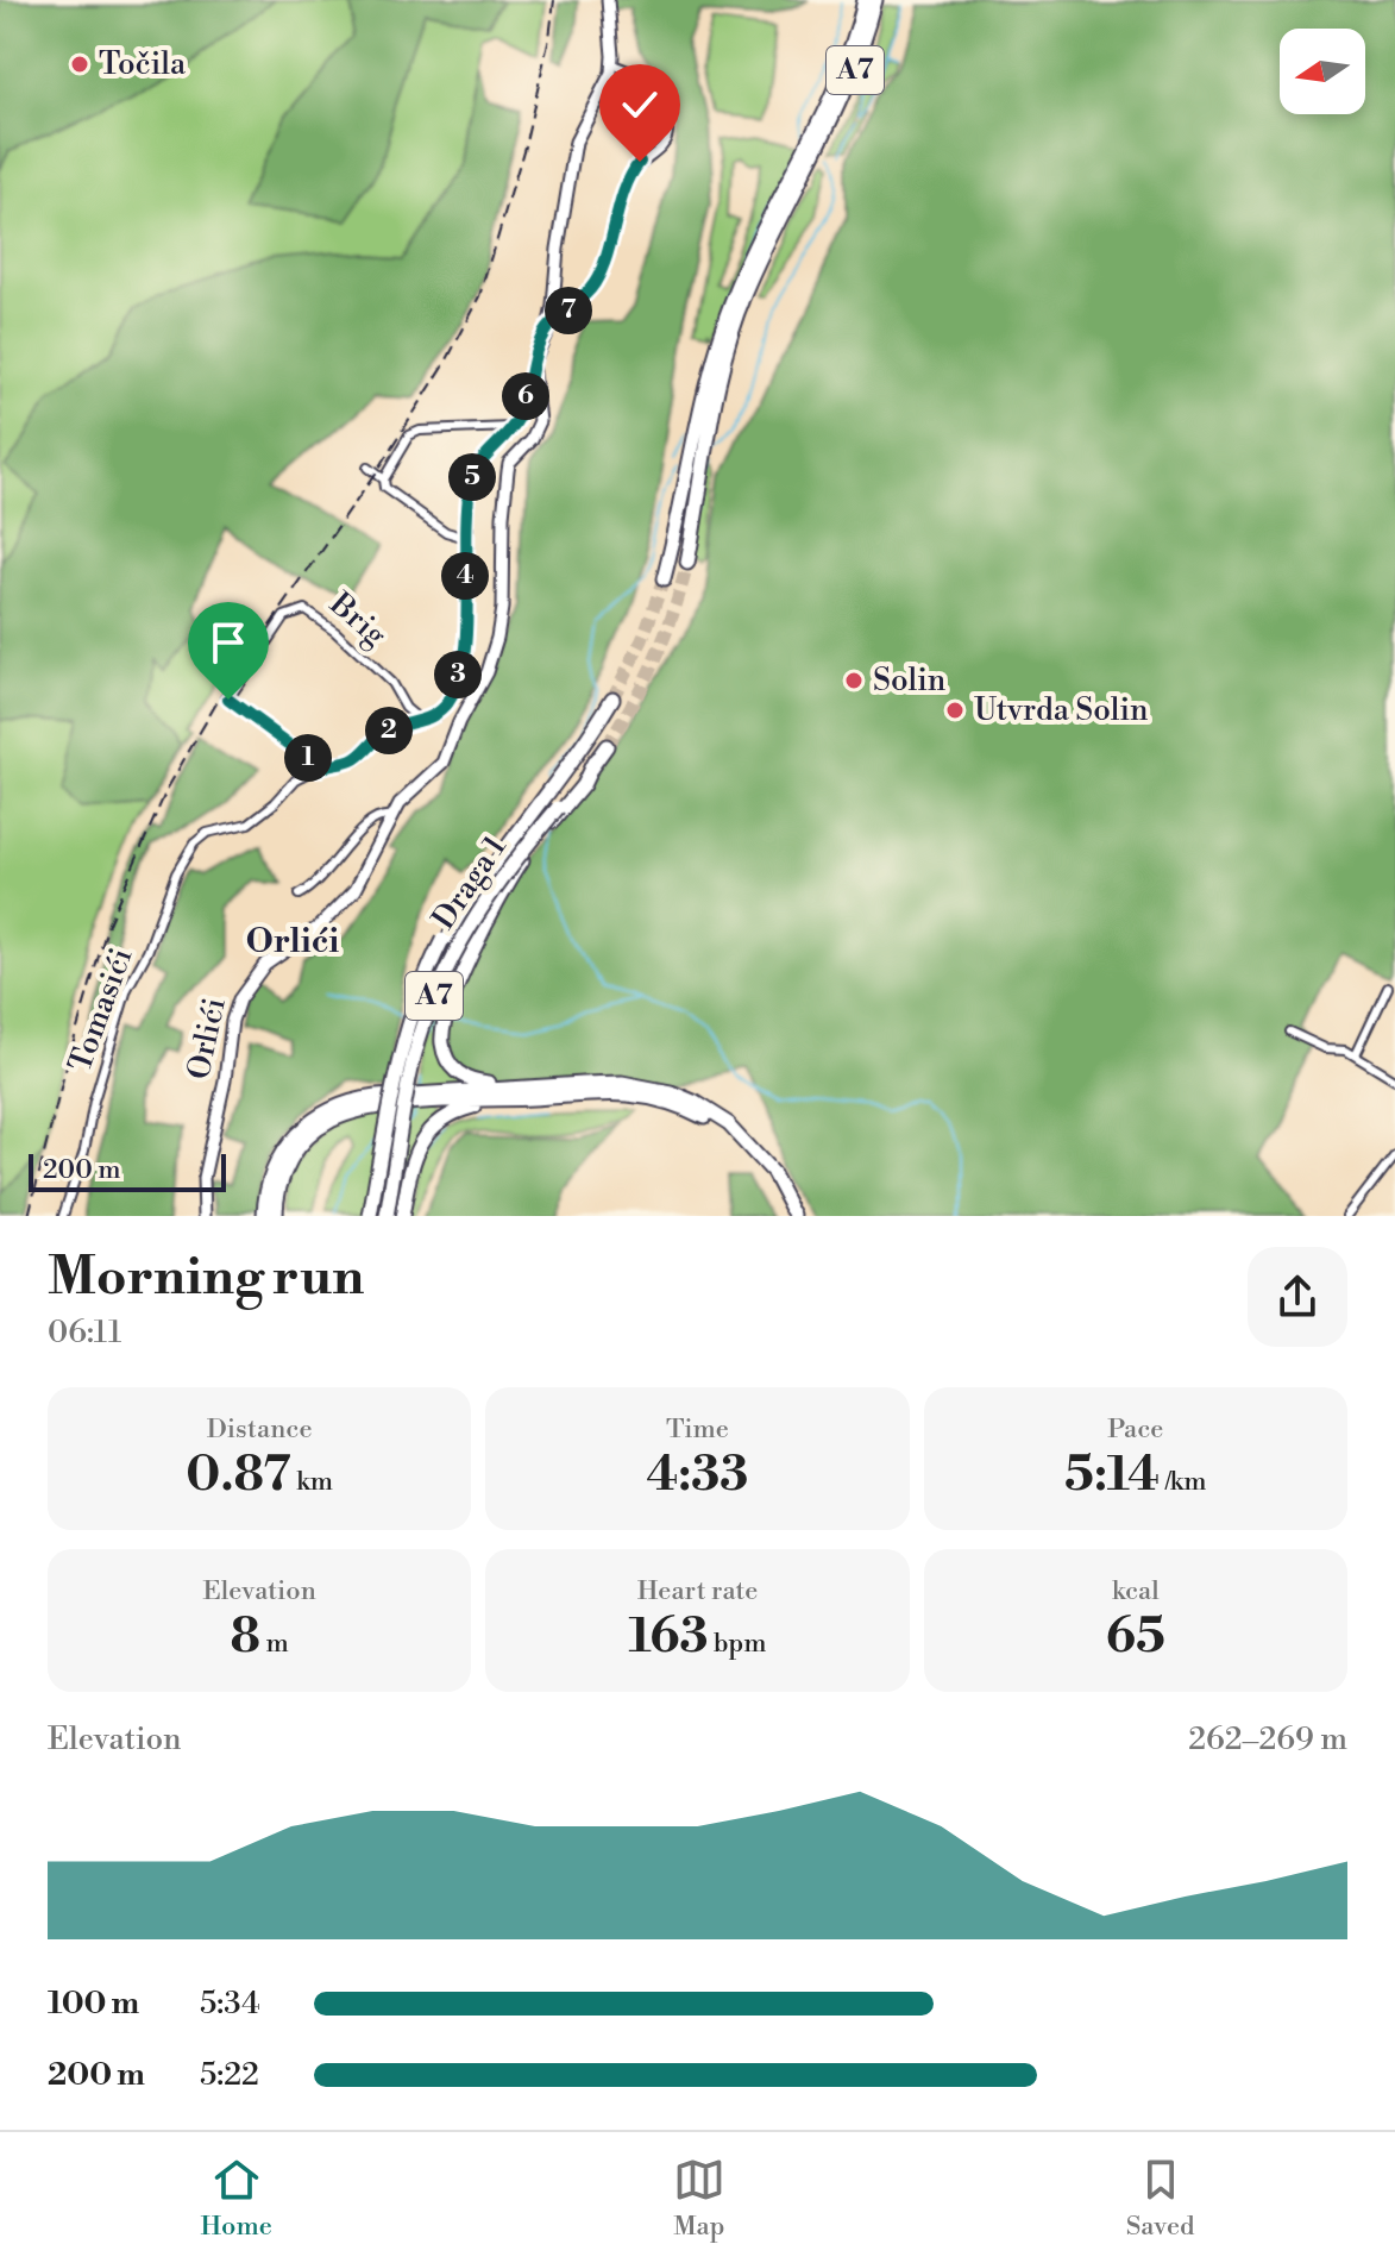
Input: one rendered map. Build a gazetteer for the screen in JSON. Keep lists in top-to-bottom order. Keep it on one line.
{"streets":{"highway":["A7","Draga 1"],"street":["Brig","Tomasići","Orlići"]},"crossings":[["A7","Draga 1"],["Brig","Tomasići"]],"districts":["Orlići"],"places":["Točila","Solin","Utvrda Solin"],"scale_bar":"200 m","north":"left","page":{"pins":["7","6","5","4","3","2","1"],"scale":"200 m","heading":["Morning run","06:11"],"stats":[["Distance","0.87 km"],["Time","4:33"],["Pace","5:14 /km"],["Elevation","8 m"],["Heart rate","163 bpm"],["kcal","65"]],"chart":["Elevation","262–269 m"],"list":[{"name":"100 m","note":"5:34"},{"name":"200 m","note":"5:22"}],"tabs":["Home","Map","Saved"]}}
